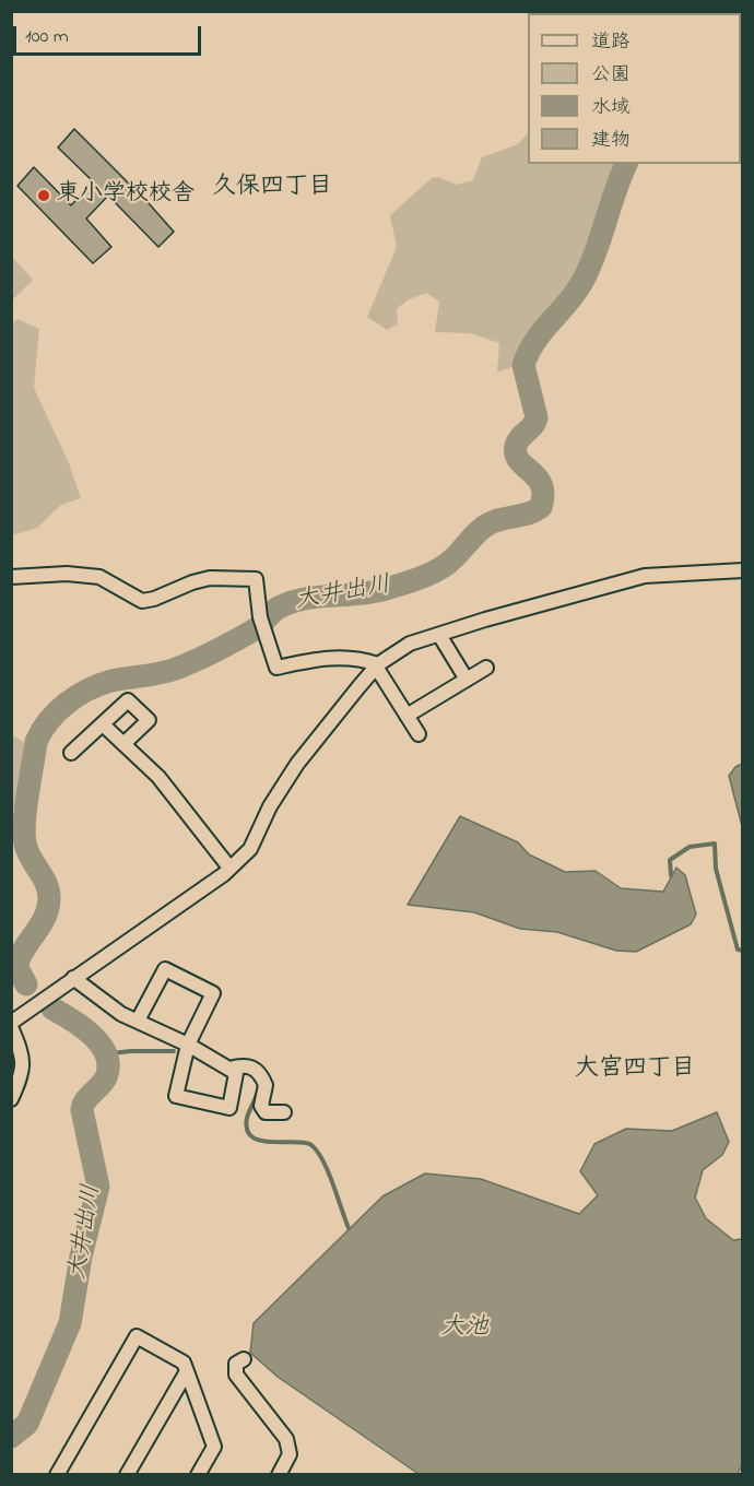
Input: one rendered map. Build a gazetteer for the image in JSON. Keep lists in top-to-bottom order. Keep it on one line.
{"districts":["久保四丁目","大宮四丁目"],"water":["大井出川","大池"],"places":["東小学校校舎"],"legend":["道路","公園","水域","建物"],"scale_bar":"100 m"}
